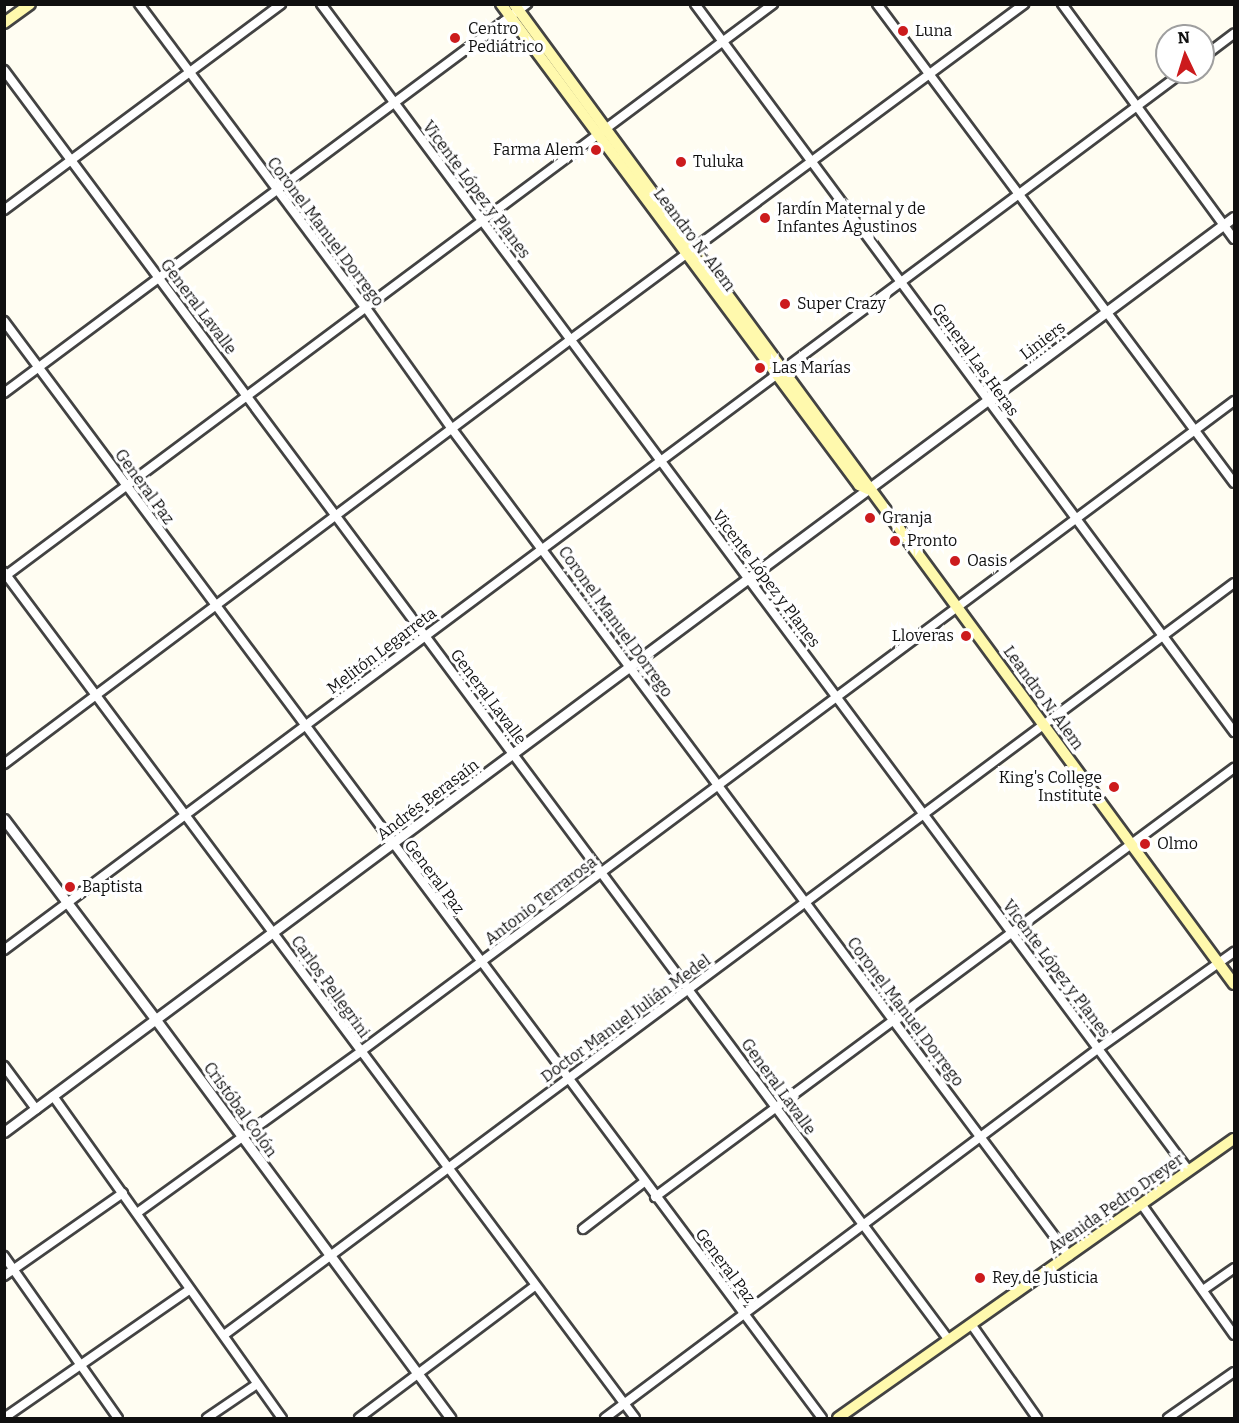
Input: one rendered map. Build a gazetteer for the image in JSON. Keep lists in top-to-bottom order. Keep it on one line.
{"streets":{"main road":["Leandro N. Alem","Avenida Pedro Dreyer"],"street":["Vicente López y Planes","Coronel Manuel Dorrego","General Lavalle","Liniers","General Las Heras","General Paz","Melitón Legarreta","Andrés Berasaín","Antonio Terrarosa","Carlos Pellegrini","Doctor Manuel Julián Medel","Cristóbal Colón"]},"crossings":[["Vicente López y Planes","Melitón Legarreta"],["Vicente López y Planes","Andrés Berasaín"],["Vicente López y Planes","Antonio Terrarosa"],["Vicente López y Planes","Doctor Manuel Julián Medel"],["Vicente López y Planes","Avenida Pedro Dreyer"],["Coronel Manuel Dorrego","Melitón Legarreta"],["Coronel Manuel Dorrego","Andrés Berasaín"],["Coronel Manuel Dorrego","Antonio Terrarosa"],["Coronel Manuel Dorrego","Doctor Manuel Julián Medel"],["Coronel Manuel Dorrego","Avenida Pedro Dreyer"],["Leandro N. Alem","Liniers"],["Leandro N. Alem","Melitón Legarreta"],["Leandro N. Alem","Andrés Berasaín"],["Leandro N. Alem","Antonio Terrarosa"],["Leandro N. Alem","Doctor Manuel Julián Medel"],["General Lavalle","Melitón Legarreta"],["General Lavalle","Andrés Berasaín"],["General Lavalle","Antonio Terrarosa"],["General Lavalle","Doctor Manuel Julián Medel"],["General Lavalle","Avenida Pedro Dreyer"],["Liniers","General Las Heras"],["Liniers","Andrés Berasaín"],["General Las Heras","Melitón Legarreta"],["General Las Heras","Antonio Terrarosa"],["General Las Heras","Doctor Manuel Julián Medel"],["General Paz","Melitón Legarreta"],["General Paz","Andrés Berasaín"],["General Paz","Antonio Terrarosa"],["General Paz","Doctor Manuel Julián Medel"],["Melitón Legarreta","Carlos Pellegrini"],["Melitón Legarreta","Cristóbal Colón"],["Andrés Berasaín","Carlos Pellegrini"],["Andrés Berasaín","Cristóbal Colón"],["Antonio Terrarosa","Carlos Pellegrini"],["Antonio Terrarosa","Cristóbal Colón"],["Carlos Pellegrini","Doctor Manuel Julián Medel"],["Doctor Manuel Julián Medel","Cristóbal Colón"]],"places":["Luna","Centro Pediátrico","Farma Alem","Tuluka","Jardín Maternal y de Infantes Agustinos","Super Crazy","Las Marías","Granja","Pronto","Oasis","Lloveras","King's College Institute","Olmo","Baptista","Rey de Justicia"],"north":"top"}
